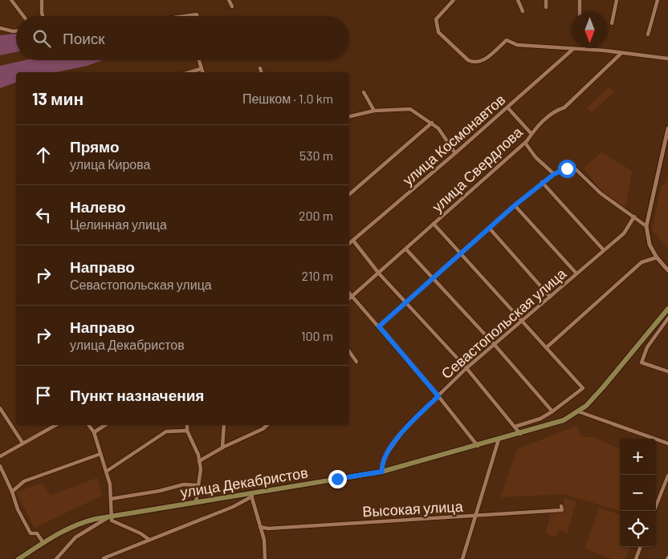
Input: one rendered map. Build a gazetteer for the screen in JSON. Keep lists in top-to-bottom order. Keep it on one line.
{"streets":{"main road":["улица Декабристов"],"street":["улица Космонавтов","улица Свердлова","Севастопольская улица","Высокая улица"]},"crossings":[["Севастопольская улица","улица Декабристов"]],"north":"bottom","page":{"search":"Поиск","heading":["13 мин","Пешком · 1.0 km"],"list":[["Прямо","улица Кирова","530 m"],["Налево","Целинная улица","200 m"],["Направо","Севастопольская улица","210 m"],["Направо","улица Декабристов","100 m"],"Пункт назначения"],"map_buttons":["+","−"]}}
